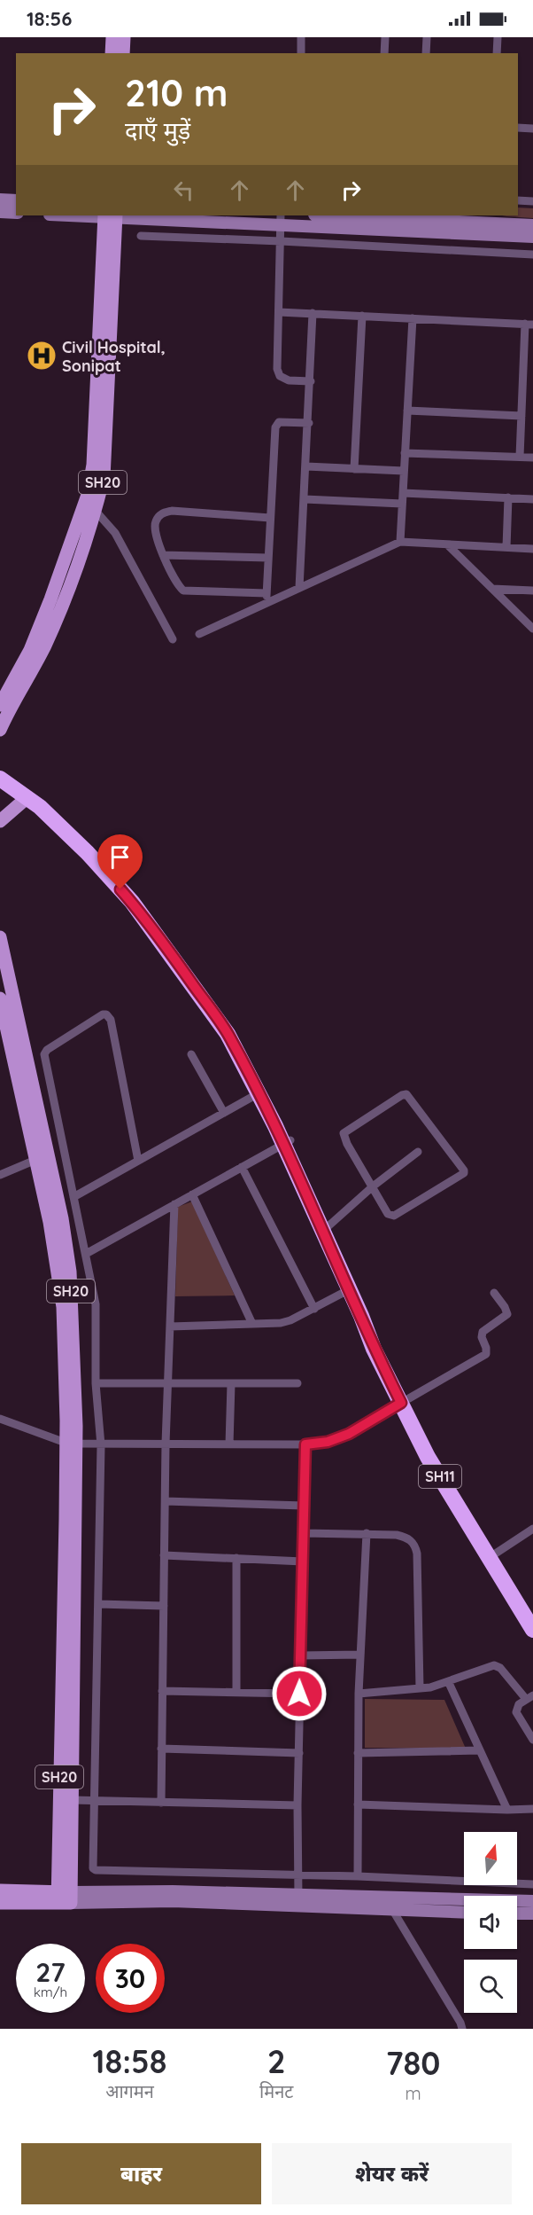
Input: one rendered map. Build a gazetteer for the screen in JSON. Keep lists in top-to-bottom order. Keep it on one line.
{"streets":{"highway":["SH11"],"main road":["SH20"]},"places":{"hospital":["Civil Hospital, Sonipat"]},"north":"top","page":{"status":"18:56","turn":["210 m","दाएँ मुड़ें"],"speed":"27 km/h","limit":"30","eta":["18:58","आगमन","2","मिनट","780","m"],"buttons":["बाहर","शेयर करें"]}}
